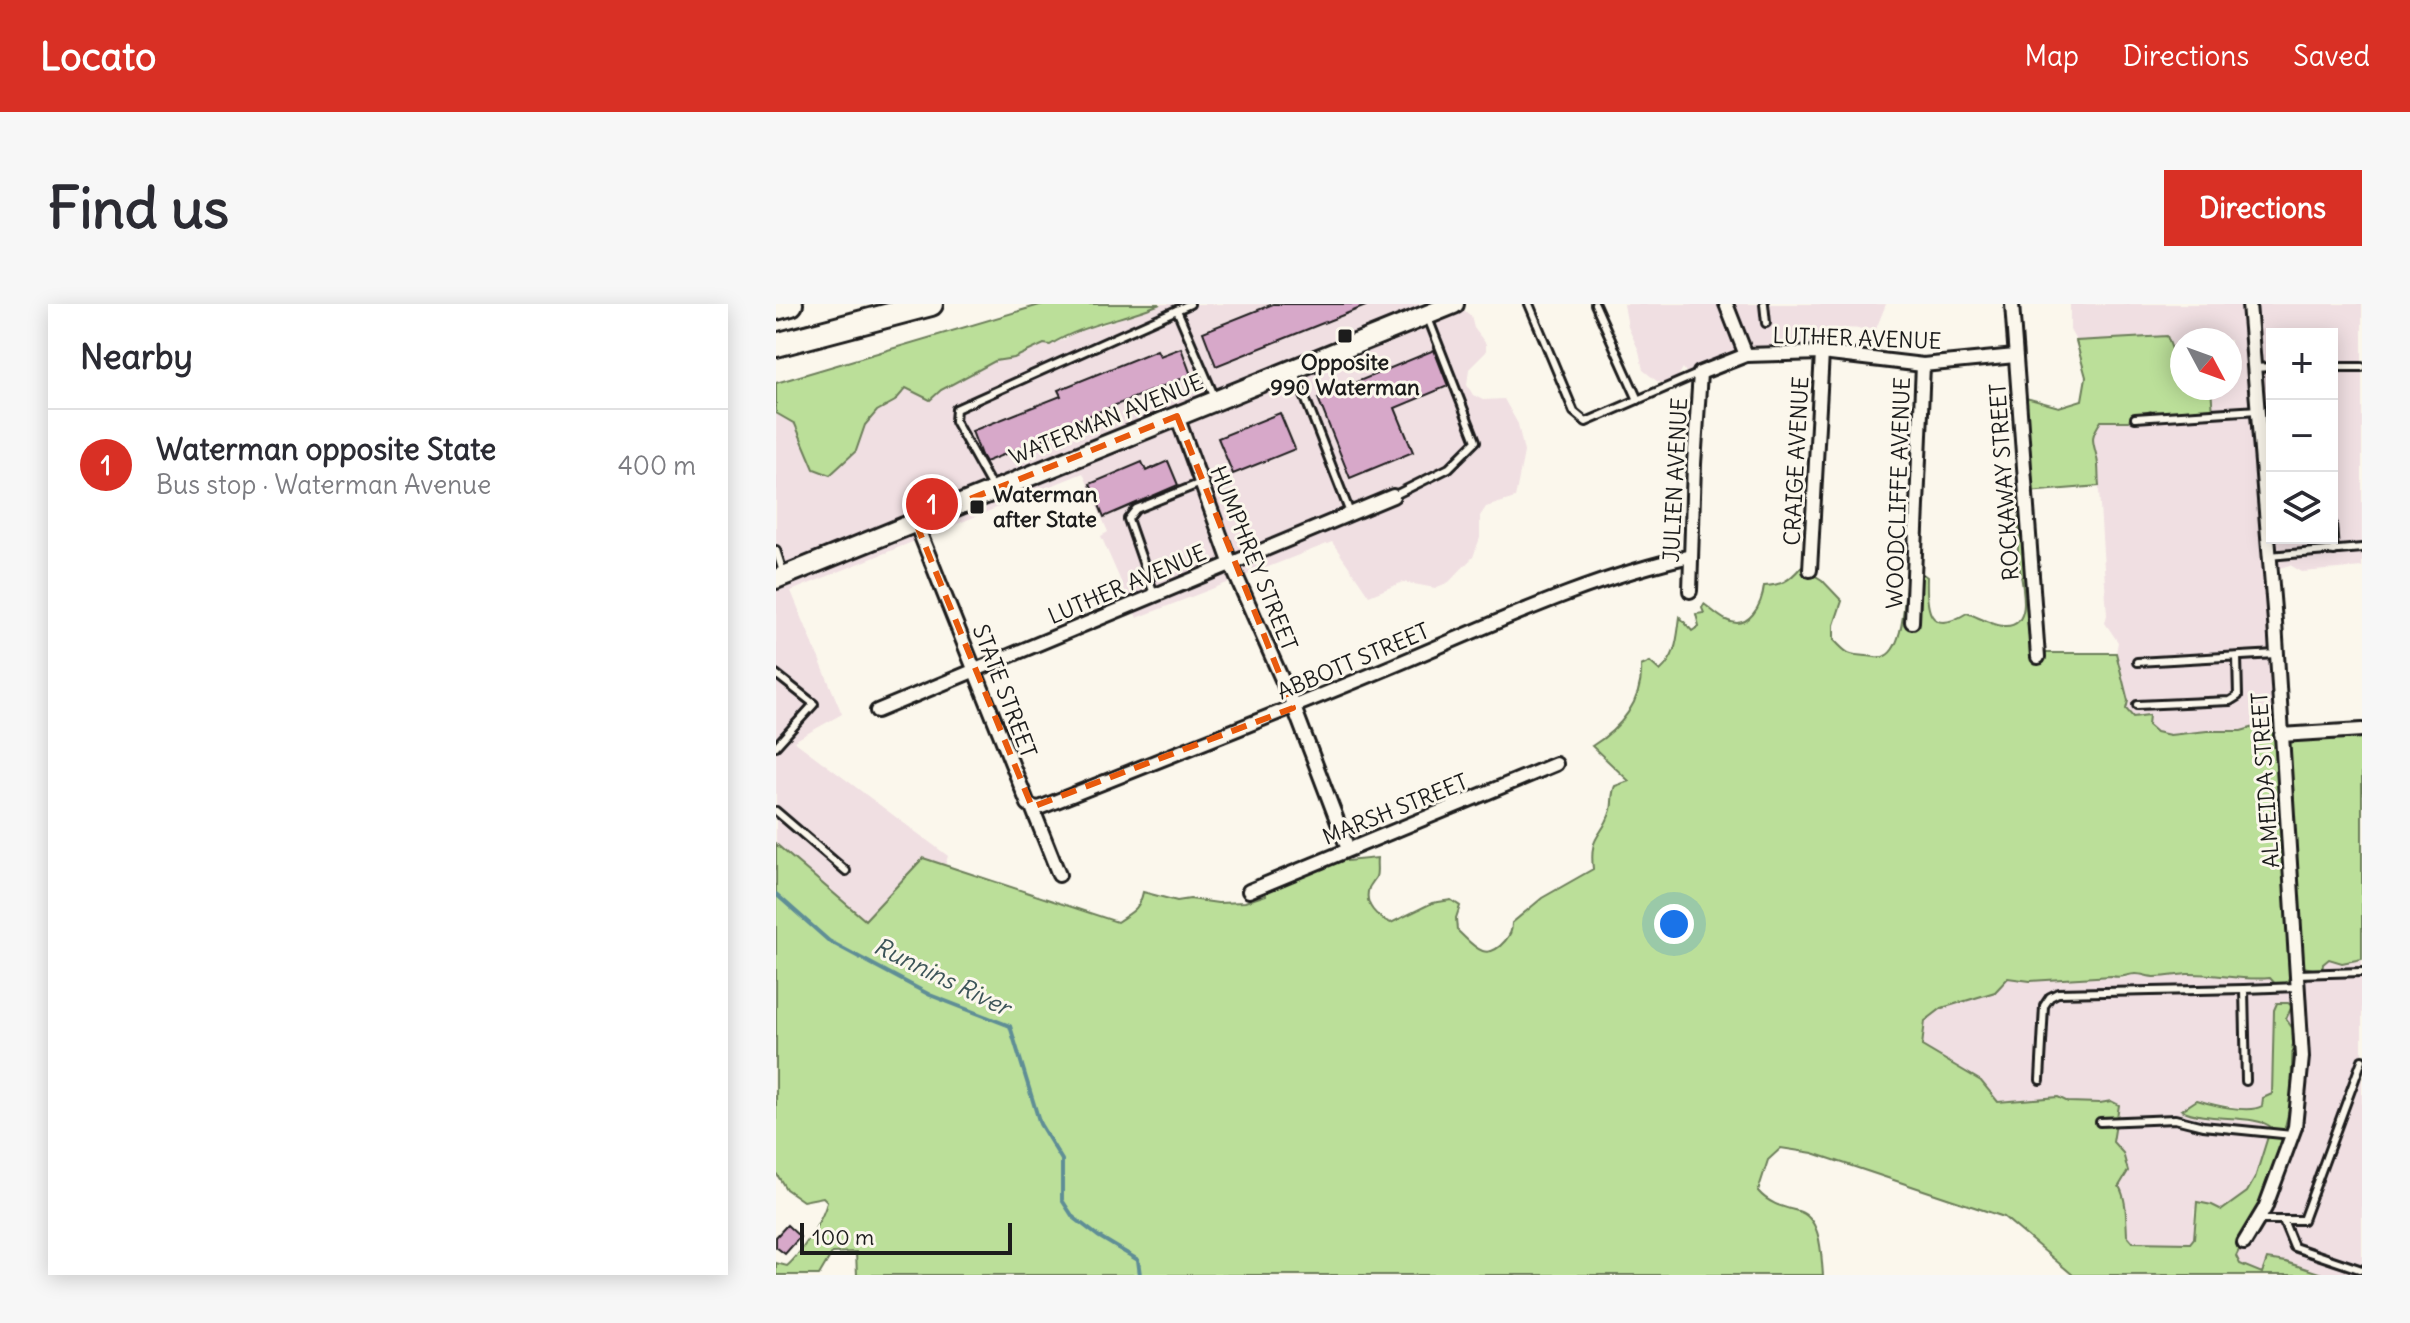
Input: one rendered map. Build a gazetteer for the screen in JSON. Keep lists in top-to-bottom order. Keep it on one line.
{"streets":{"main road":["WATERMAN AVENUE"],"street":["LUTHER AVENUE","CRAIGE AVENUE","JULIEN AVENUE","ROCKAWAY STREET","WOODCLIFFE AVENUE","HUMPHREY STREET","ABBOTT STREET","STATE STREET","ALMEIDA STREET","MARSH STREET"]},"crossings":[["LUTHER AVENUE","CRAIGE AVENUE"],["LUTHER AVENUE","JULIEN AVENUE"],["LUTHER AVENUE","ROCKAWAY STREET"],["LUTHER AVENUE","WOODCLIFFE AVENUE"],["LUTHER AVENUE","HUMPHREY STREET"],["LUTHER AVENUE","STATE STREET"],["WATERMAN AVENUE","HUMPHREY STREET"],["WATERMAN AVENUE","STATE STREET"],["JULIEN AVENUE","ABBOTT STREET"],["HUMPHREY STREET","ABBOTT STREET"],["HUMPHREY STREET","MARSH STREET"],["ABBOTT STREET","STATE STREET"]],"water":["Runnins River"],"places":{"transit":["Opposite 990 Waterman","Waterman after State"]},"scale_bar":"100 m","north":"bottom right","page":{"header":"Locato","nav":["Map","Directions","Saved"],"buttons":"Directions","title":"Find us","heading":"Nearby","map_buttons":["+","−"],"list":[{"mark":"1","name":"Waterman opposite State","note":"Bus stop · Waterman Avenue","value":"400 m"}],"pins":"1","scale":"100 m"}}
